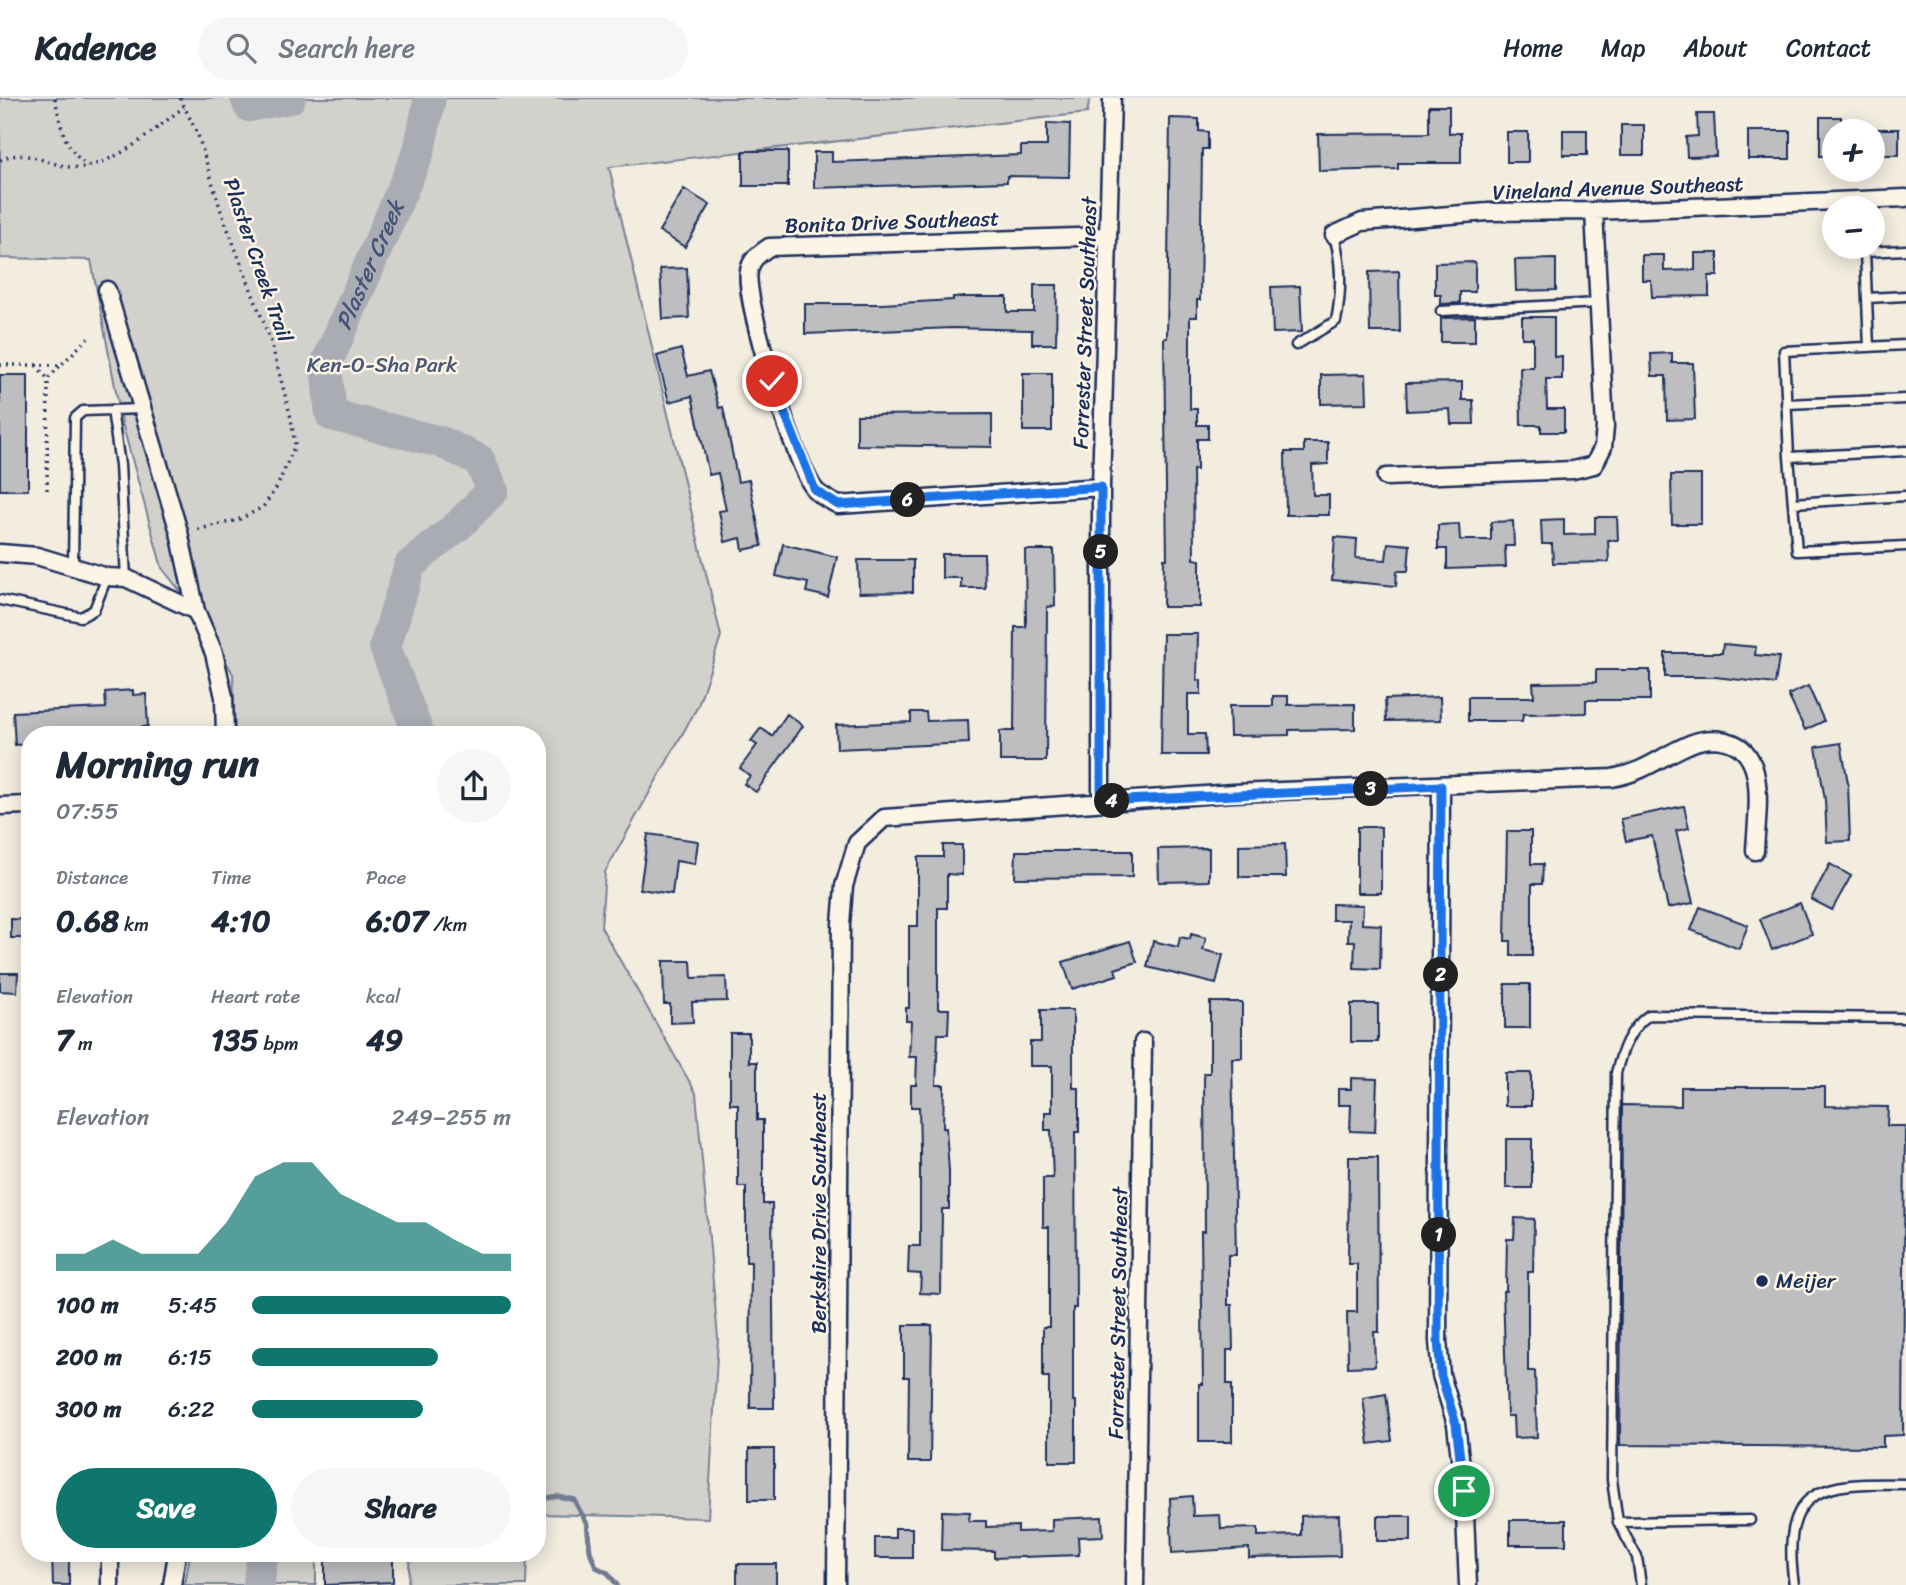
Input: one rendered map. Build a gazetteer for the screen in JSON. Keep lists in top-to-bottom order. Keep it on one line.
{"streets":{"street":["Vineland Avenue Southeast","Bonita Drive Southeast","Forrester Street Southeast","Berkshire Drive Southeast"],"path":["Plaster Creek Trail"]},"crossings":[["Bonita Drive Southeast","Forrester Street Southeast"],["Forrester Street Southeast","Berkshire Drive Southeast"]],"water":["Plaster Creek"],"parks":["Ken-O-Sha Park"],"places":["Meijer"],"page":{"header":"Kadence","search":"Search here","nav":["Home","Map","About","Contact"],"map_buttons":["+","−"],"pins":["6","5","3","4","2","1"],"heading":["Morning run","07:55"],"stats":[["Distance","0.68 km"],["Time","4:10"],["Pace","6:07 /km"],["Elevation","7 m"],["Heart rate","135 bpm"],["kcal","49"]],"chart":["Elevation","249–255 m"],"list":[{"name":"100 m","note":"5:45"},{"name":"200 m","note":"6:15"},{"name":"300 m","note":"6:22"}],"buttons":["Save","Share"]}}
